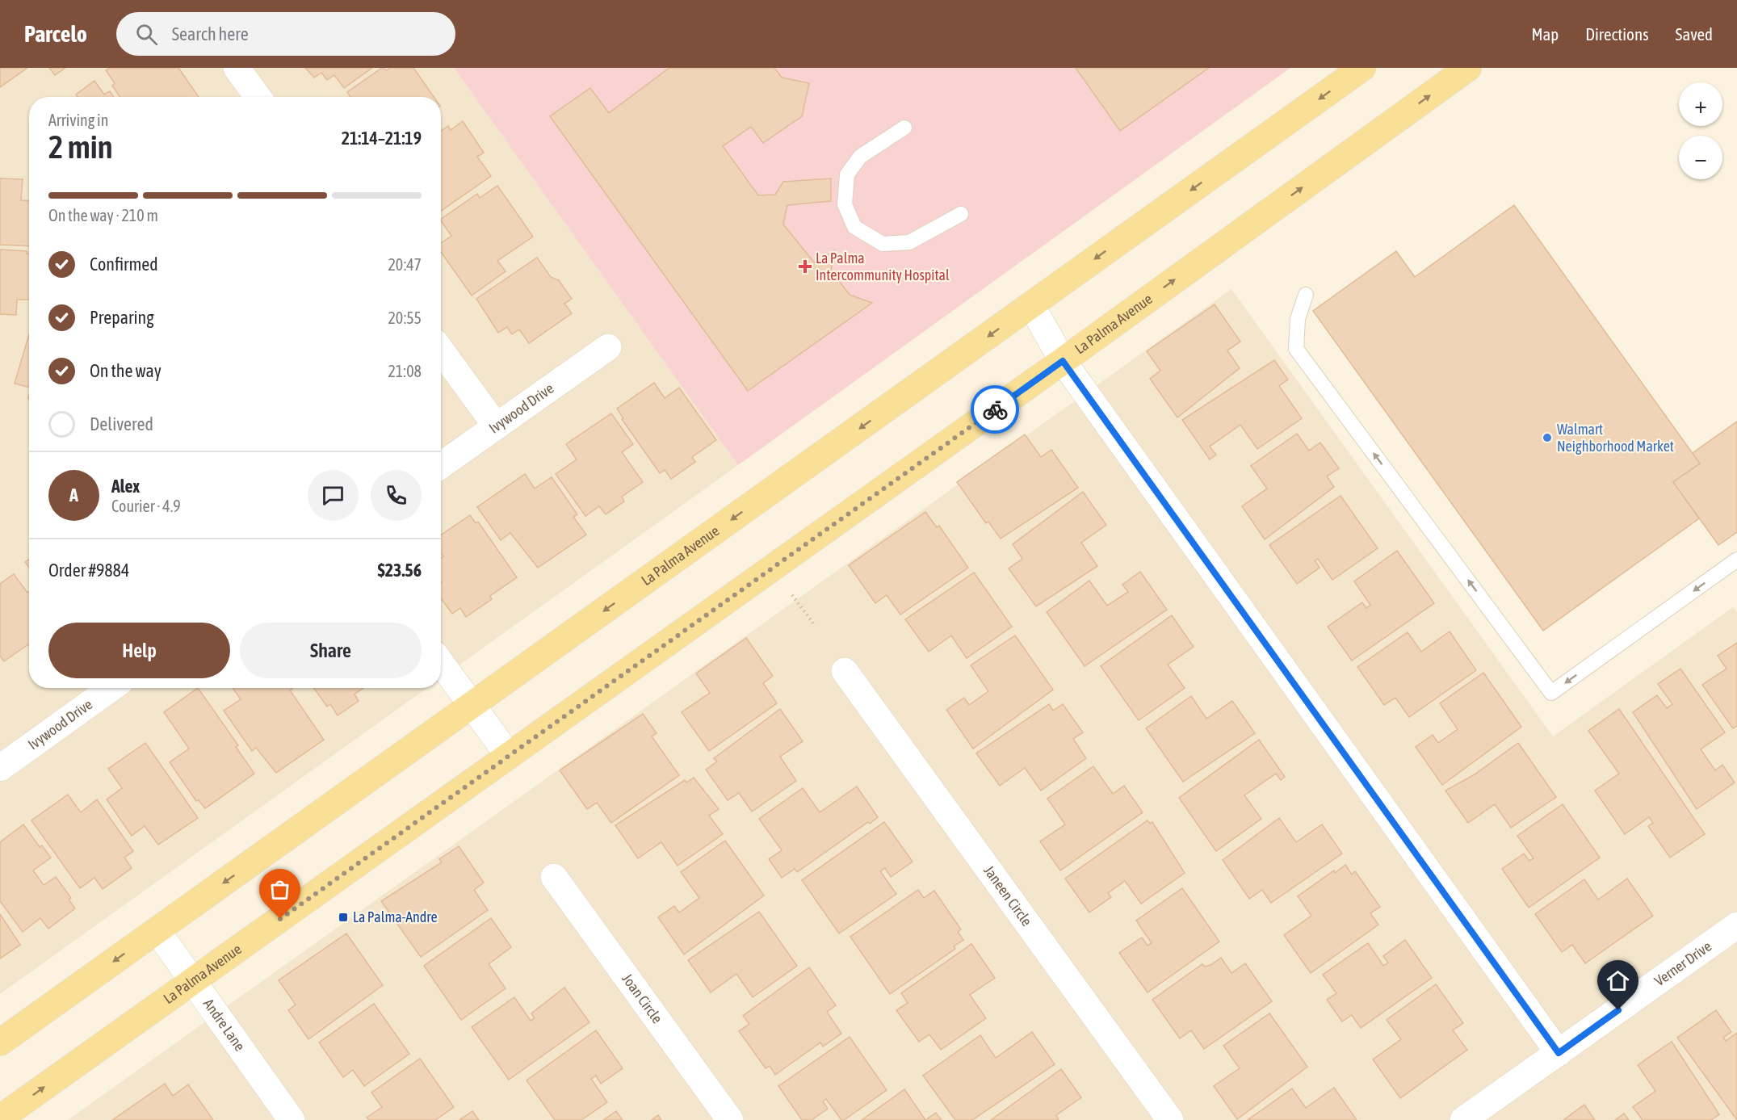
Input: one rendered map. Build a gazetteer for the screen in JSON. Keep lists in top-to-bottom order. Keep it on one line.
{"streets":{"main road":["La Palma Avenue"],"street":["Ivywood Drive","Janeen Circle","Verner Drive","Joan Circle","Andre Lane"]},"crossings":[["La Palma Avenue","Andre Lane"]],"places":{"health":["La Palma Intercommunity Hospital"],"other":["Walmart Neighborhood Market"],"transit":["La Palma-Andre"]},"page":{"header":"Parcelo","search":"Search here","nav":["Map","Directions","Saved"],"map_buttons":["+","−"],"heading":["2 min","Arriving in","21:14–21:19"],"panel":["Alex","Courier · 4.9","Order #9884","$23.56"],"bar":"On the way · 210 m","list":[["Confirmed","20:47"],["Preparing","20:55"],["On the way","21:08"],"Delivered"],"round":"A","buttons":["Help","Share"]}}
